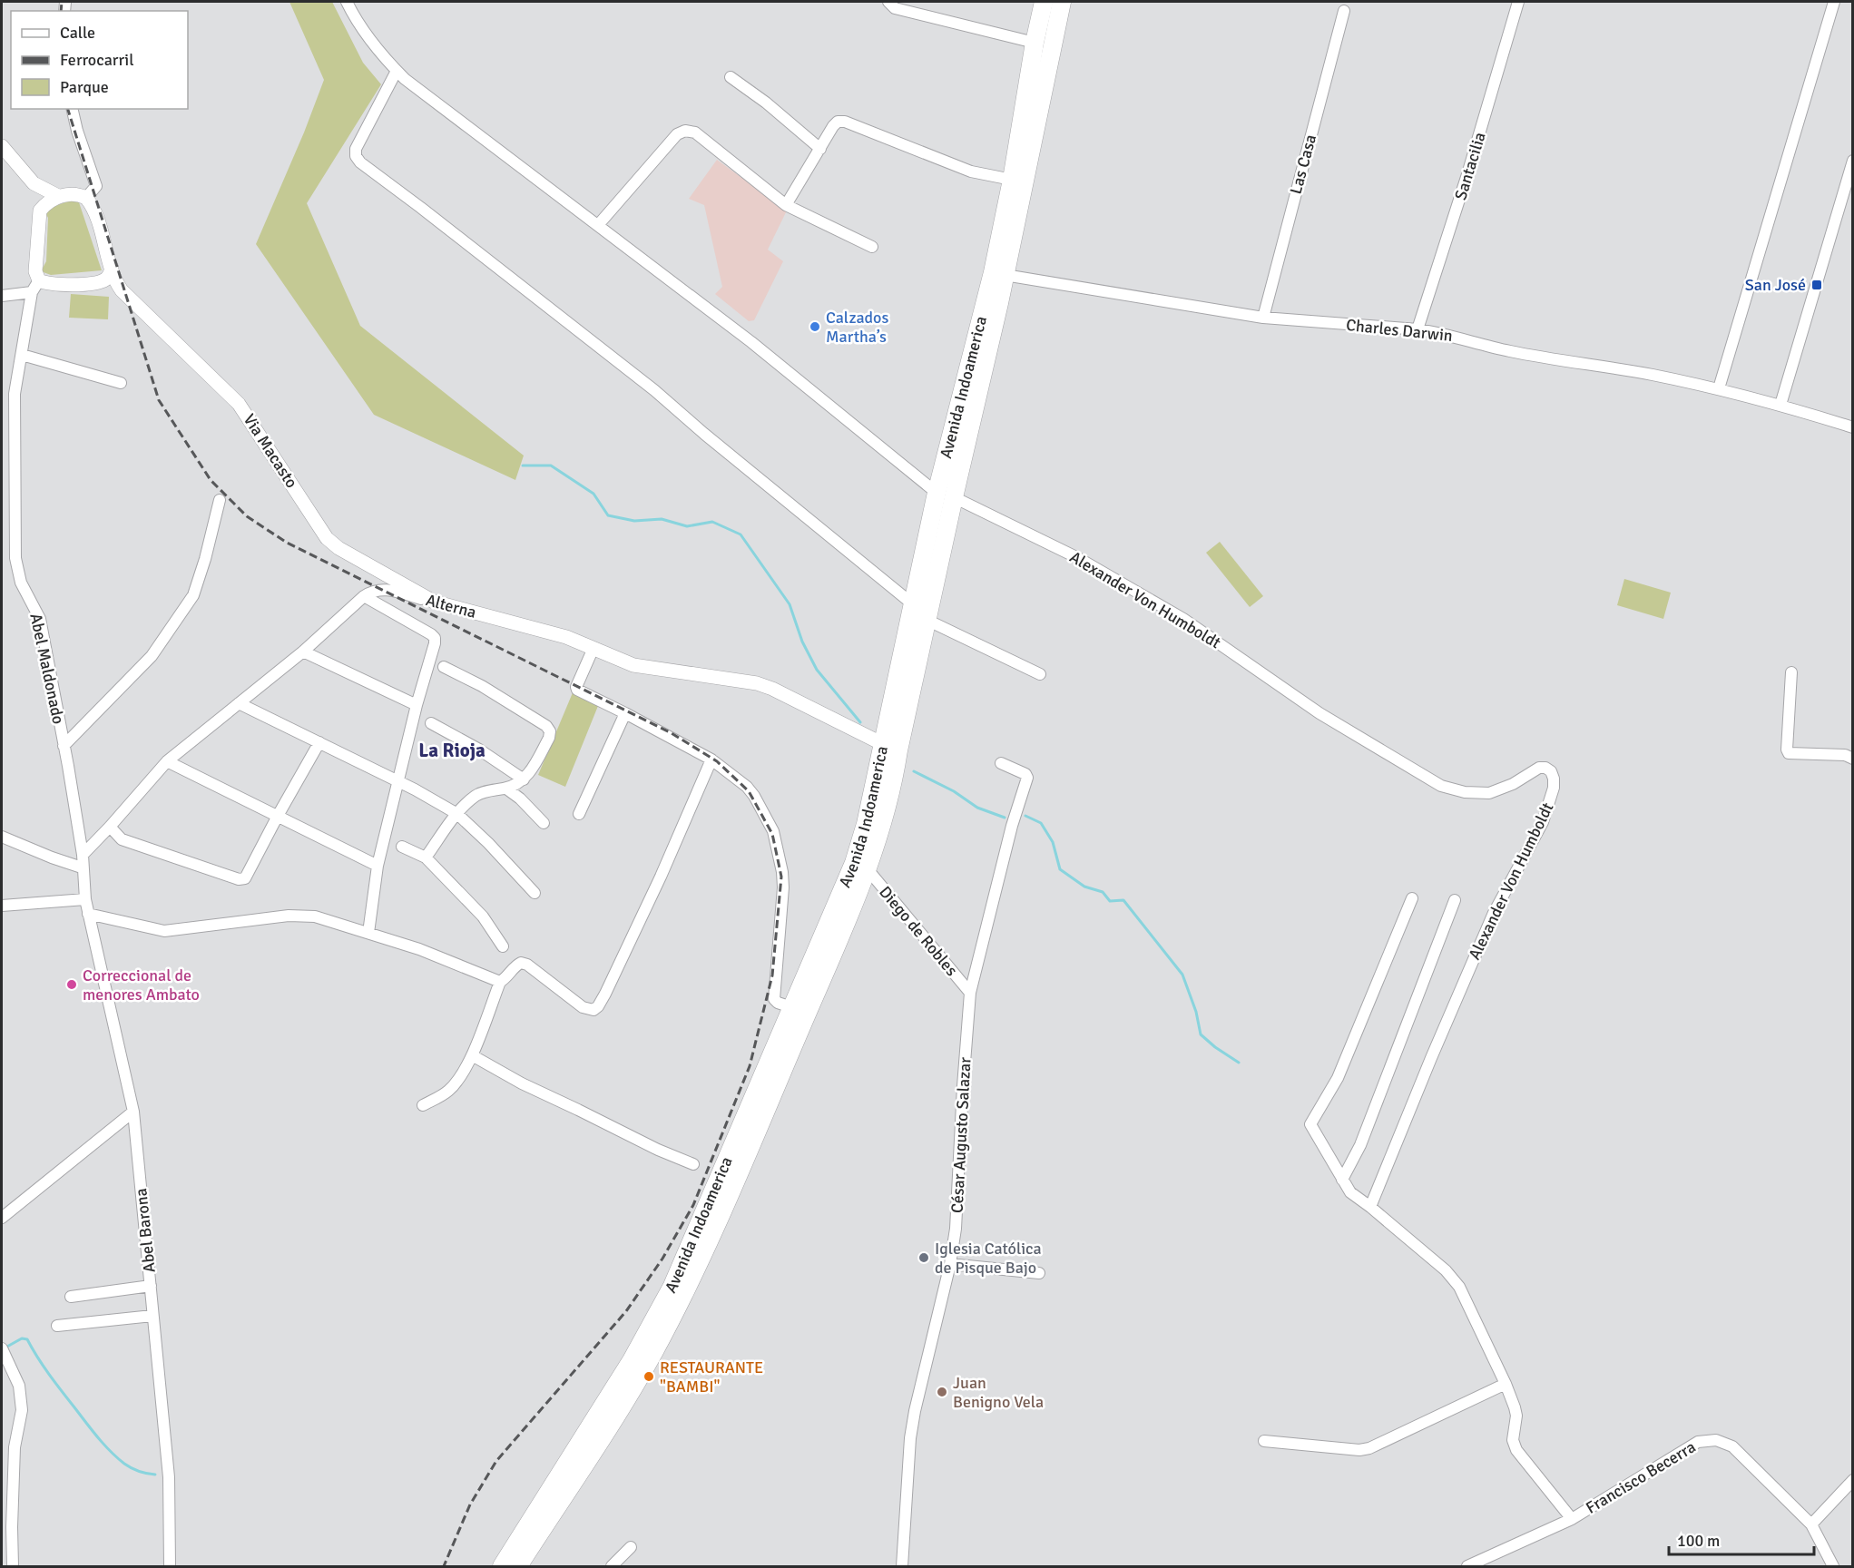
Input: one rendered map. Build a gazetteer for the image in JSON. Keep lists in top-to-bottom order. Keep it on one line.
{"streets":{"main road":["Avenida Indoamerica"],"street":["Las Casa","Santacilia","Charles Darwin","Via Macasto","Alexander Von Humboldt","Alterna","Abel Maldonado","Diego de Robles","César Augusto Salazar","Abel Barona","Francisco Becerra"]},"crossings":[["Las Casa","Charles Darwin"],["Santacilia","Charles Darwin"],["Charles Darwin","Avenida Indoamerica"],["Avenida Indoamerica","Alexander Von Humboldt"],["Avenida Indoamerica","Alterna"],["Avenida Indoamerica","Diego de Robles"],["Via Macasto","Alterna"],["Alterna","Abel Maldonado"],["Abel Maldonado","Abel Barona"],["Diego de Robles","César Augusto Salazar"]],"districts":["La Rioja"],"places":{"transit":["San José"],"other":["Calzados Martha’s","Correccional de menores Ambato","Iglesia Católica de Pisque Bajo","RESTAURANTE \"BAMBI\"","Juan Benigno Vela"]},"legend":["Calle","Ferrocarril","Parque"],"scale_bar":"100 m"}
